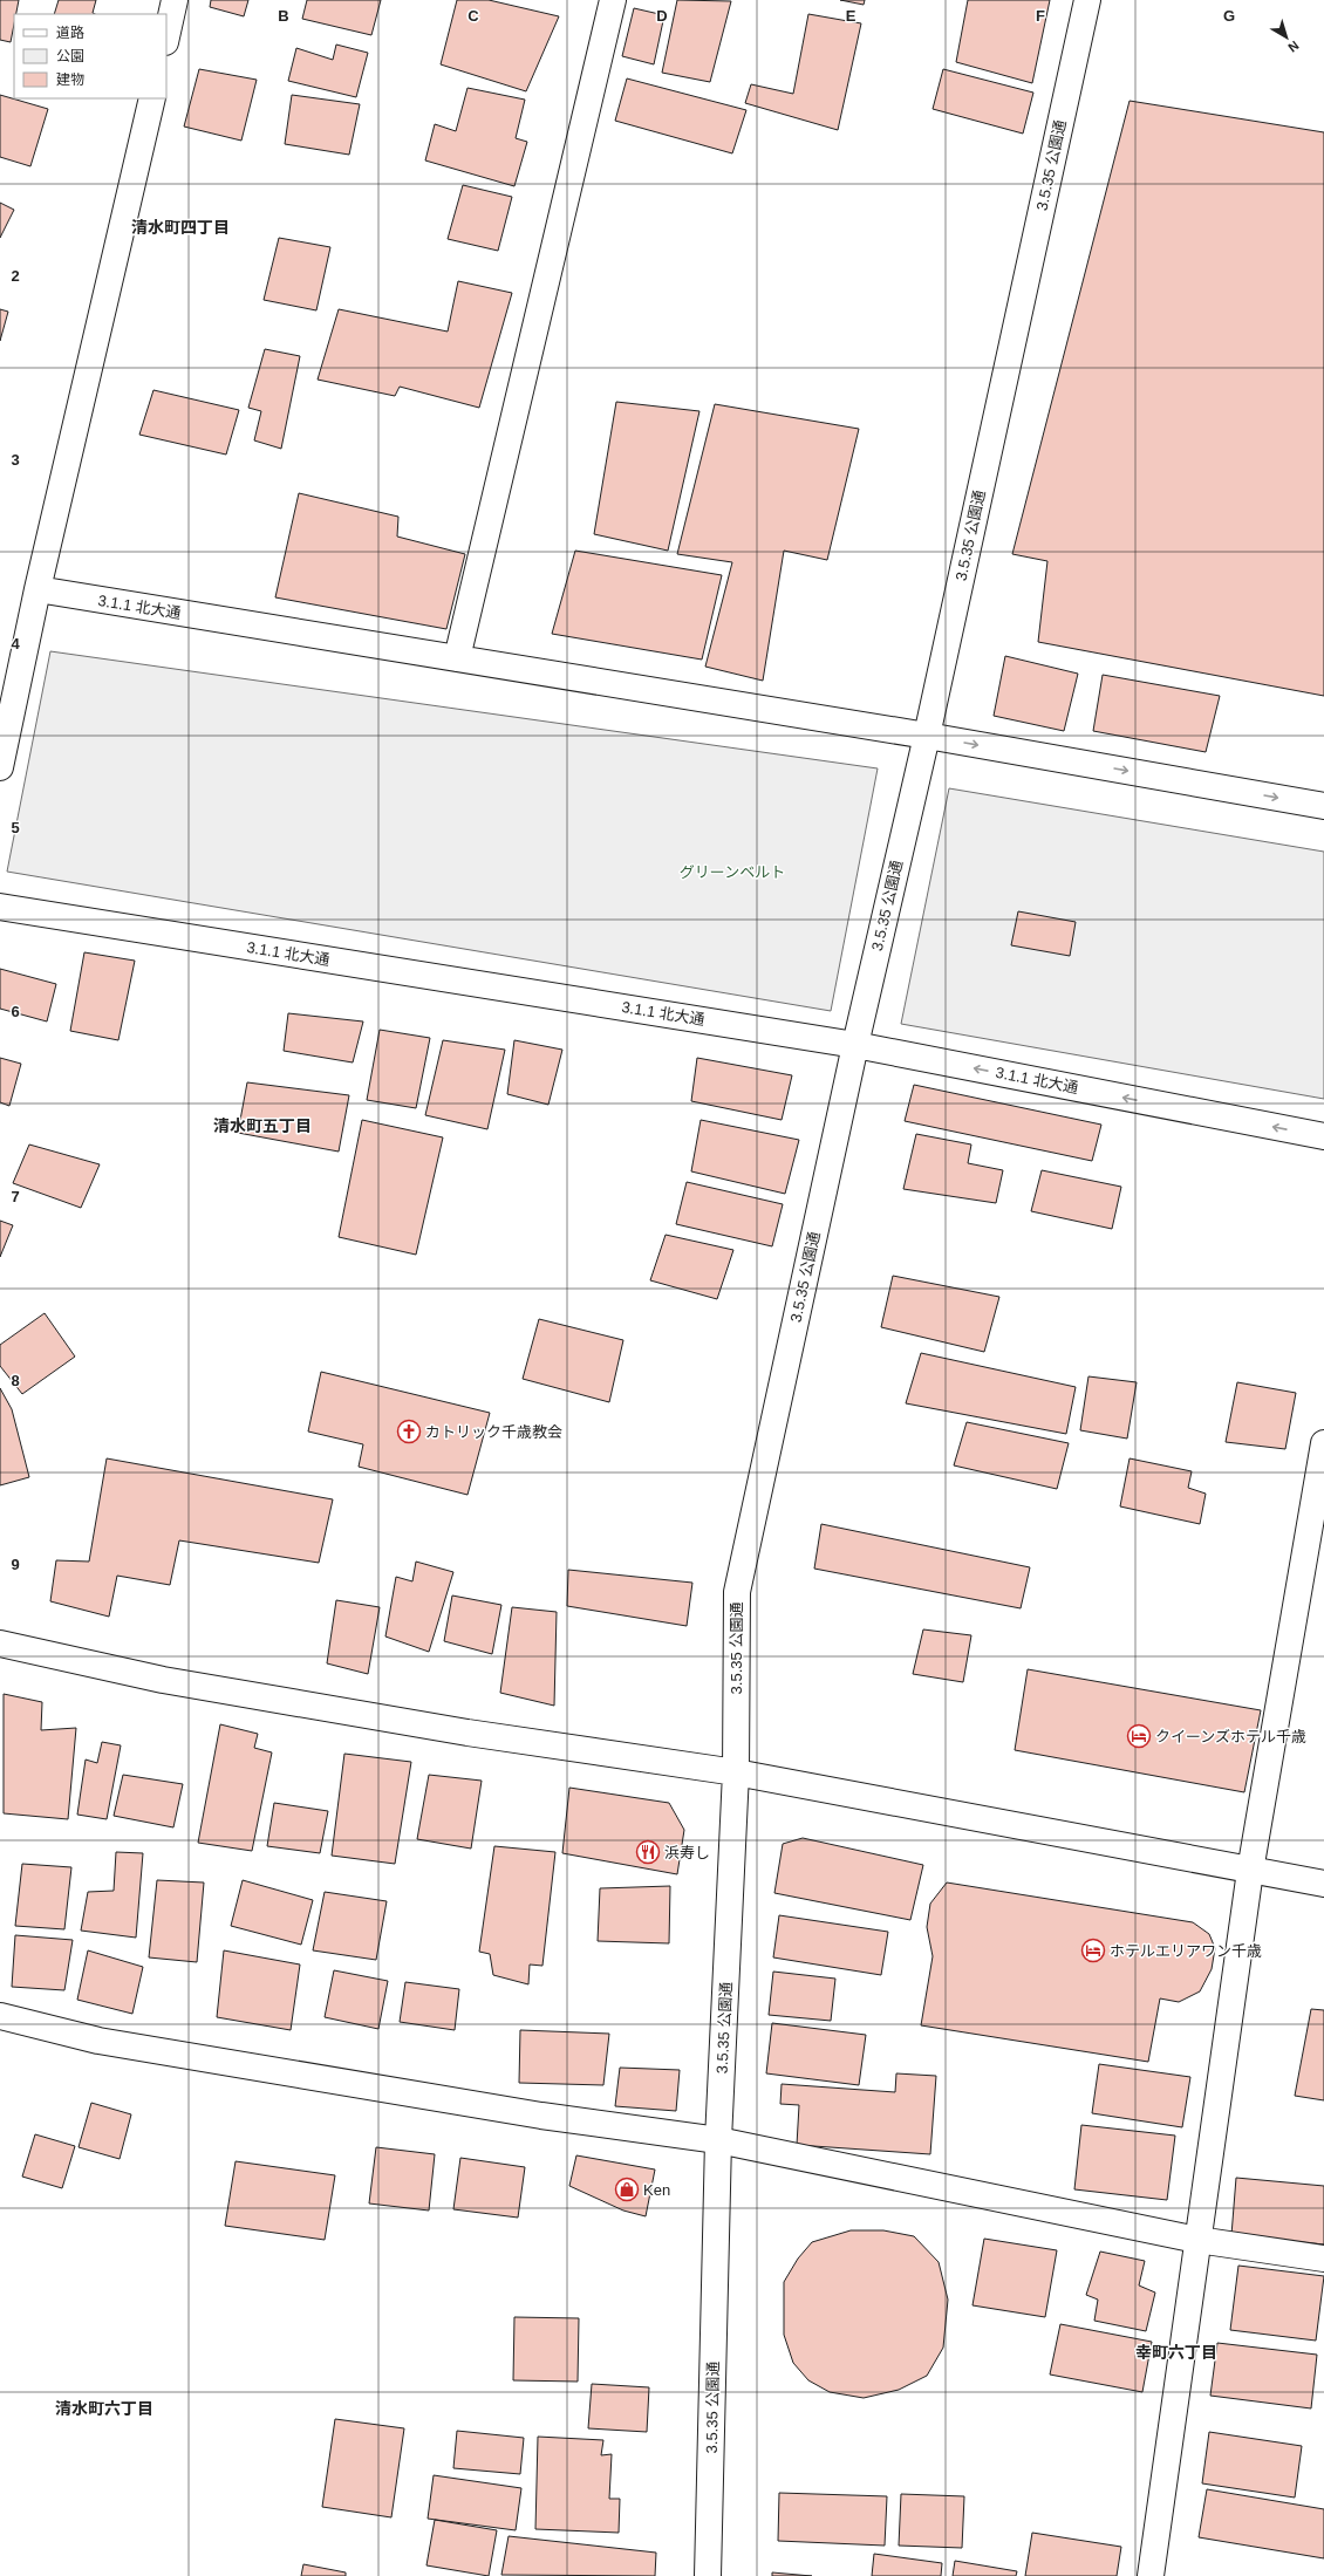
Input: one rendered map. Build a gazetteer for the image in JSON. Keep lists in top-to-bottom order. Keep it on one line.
{"streets":{"street":["3.5.35 公園通","3.1.1 北大通"]},"crossings":[["3.5.35 公園通","3.1.1 北大通"]],"districts":["清水町四丁目","清水町五丁目","幸町六丁目","清水町六丁目"],"parks":["グリーンベルト"],"places":{"church":["カトリック千歳教会"],"hotel":["クイーンズホテル千歳","ホテルエリアワン千歳"],"restaurant":["浜寿し"],"shop":["Ken"]},"legend":["道路","公園","建物"],"north":"bottom right","grid":{"columns":["B","C","D","E","F","G"],"rows":["2","3","4","5","6","7","8","9"]}}
